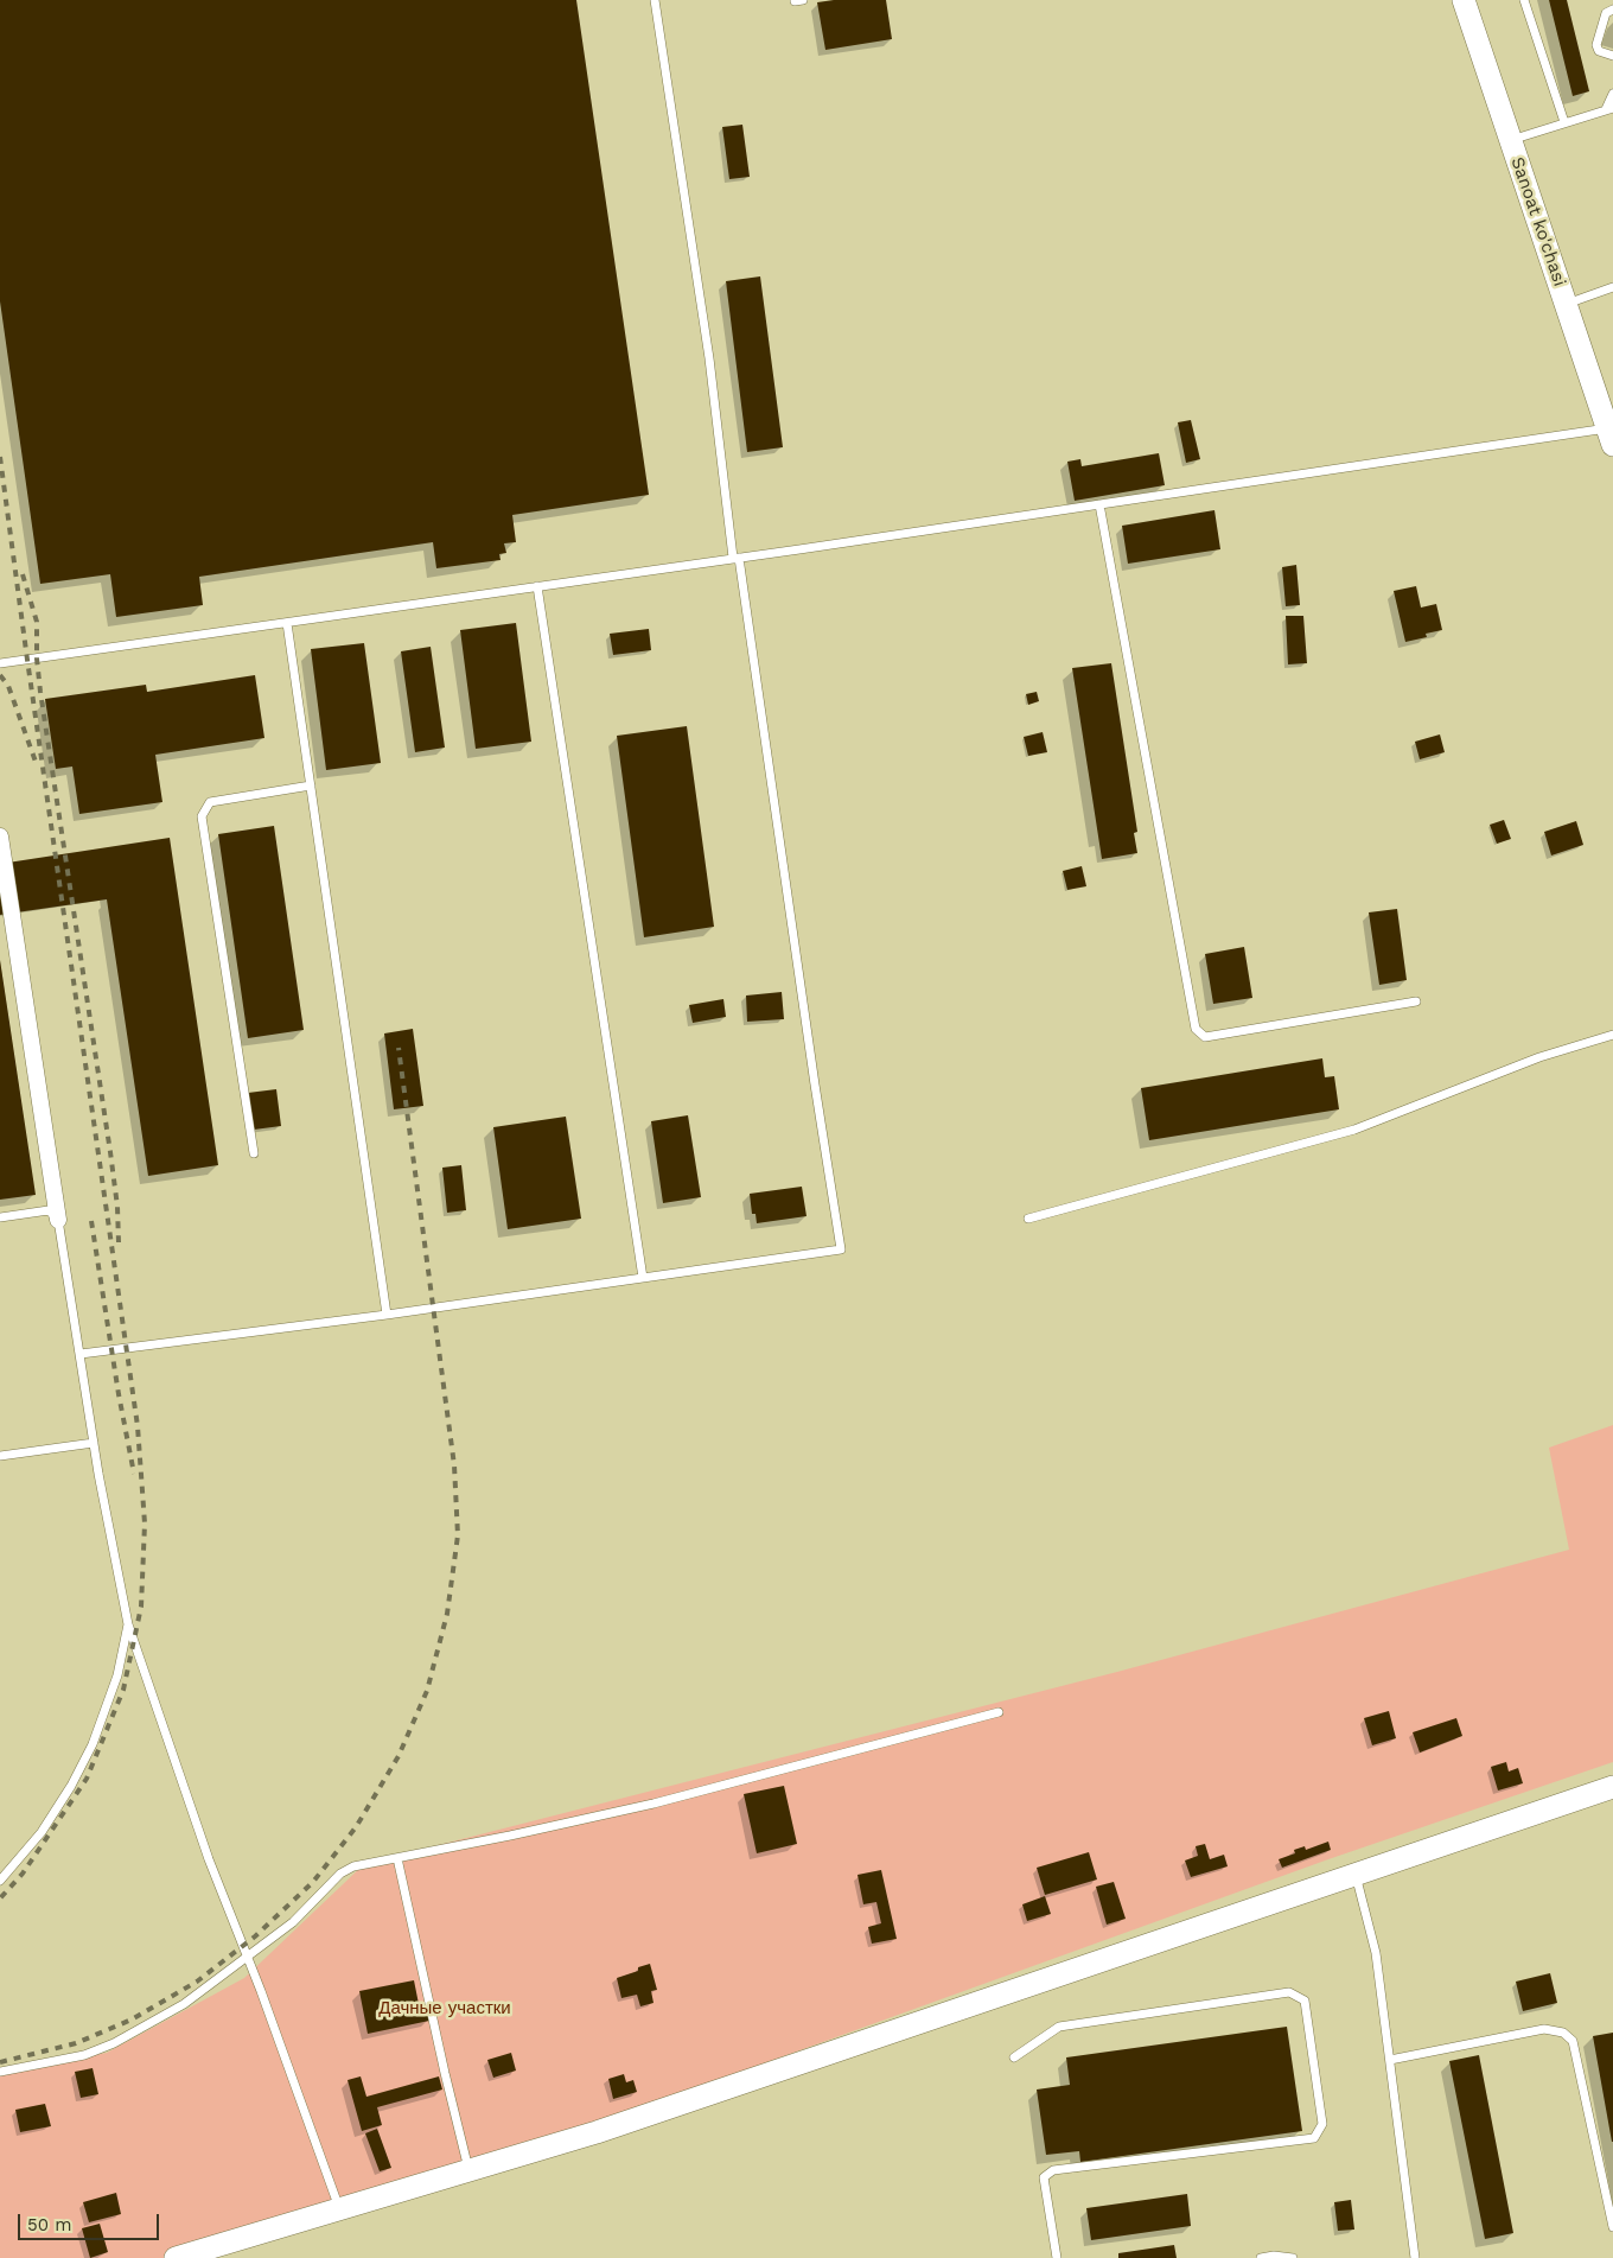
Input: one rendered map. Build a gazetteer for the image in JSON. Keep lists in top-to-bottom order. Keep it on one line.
{"streets":{"main road":["Sanoat ko'chasi"]},"parks":["Дачные участки"],"scale_bar":"50 m"}
